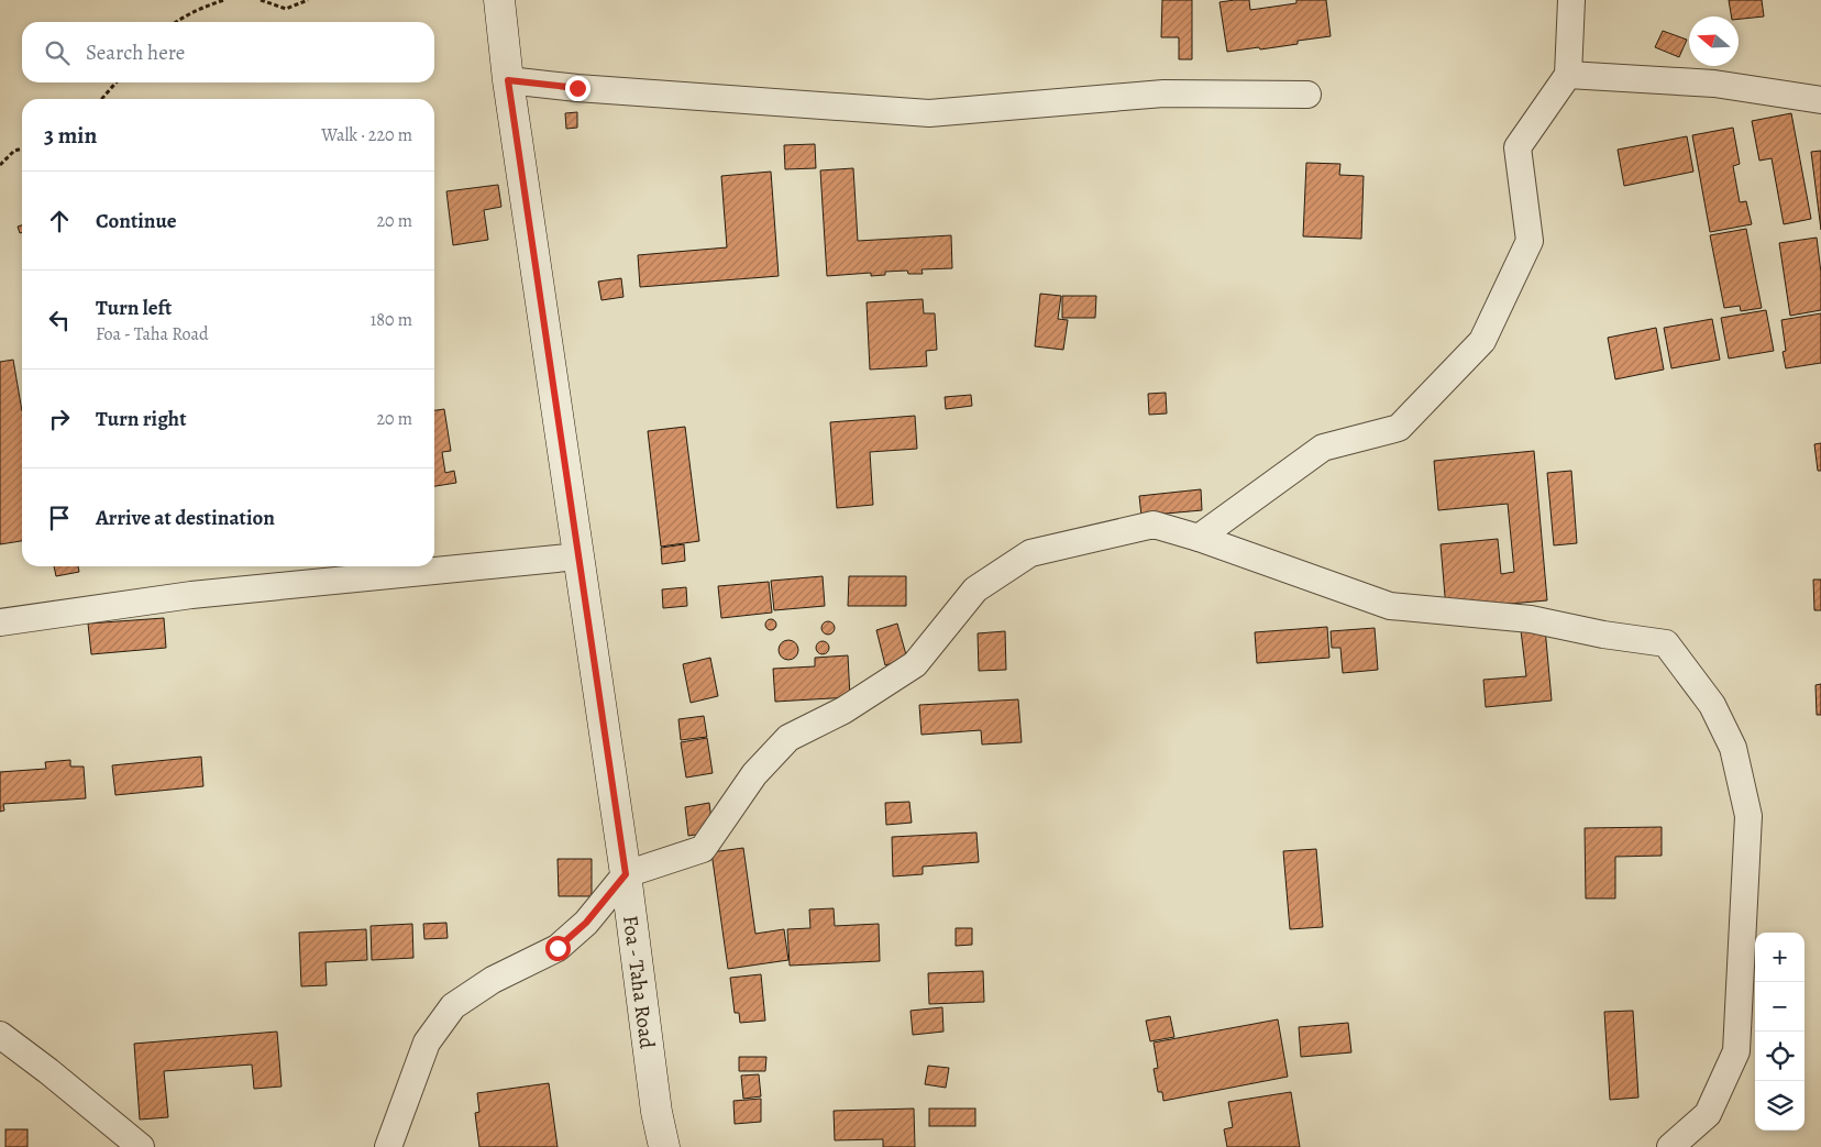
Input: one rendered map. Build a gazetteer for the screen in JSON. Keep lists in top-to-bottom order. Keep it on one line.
{"streets":{"street":["Foa - Taha Road"]},"north":"left","page":{"search":"Search here","heading":["3 min","Walk · 220 m"],"list":[["Continue","20 m"],["Turn left","Foa - Taha Road","180 m"],["Turn right","20 m"],"Arrive at destination"],"map_buttons":["+","−"]}}
